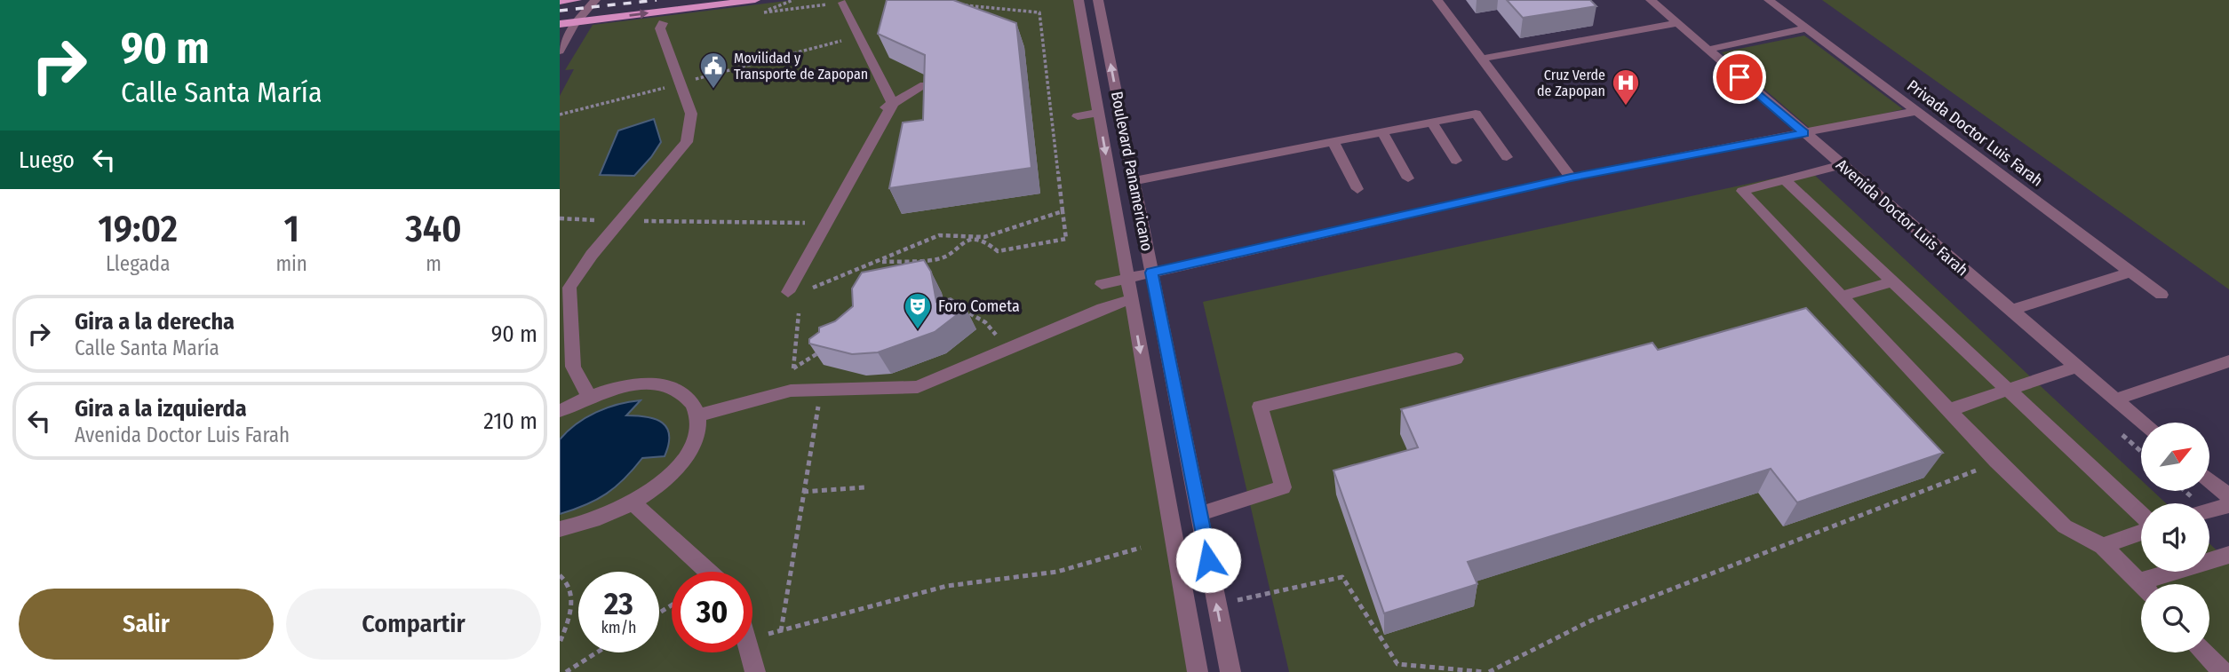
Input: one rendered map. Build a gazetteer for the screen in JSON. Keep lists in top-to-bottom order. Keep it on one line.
{"streets":{"street":["Privada Doctor Luis Farah","Boulevard Panamericano","Avenida Doctor Luis Farah"]},"places":{"public building":["Movilidad y Transporte de Zapopan"],"hospital":["Cruz Verde de Zapopan"],"theatre":["Foro Cometa"]},"north":"top right","page":{"turn":["90 m","Calle Santa María"],"then":"Luego","eta":["19:02","Llegada","1","min","340","m"],"list":[{"name":"Gira a la derecha","note":"Calle Santa María","value":"90 m"},{"name":"Gira a la izquierda","note":"Avenida Doctor Luis Farah","value":"210 m"}],"speed":"23 km/h","limit":"30","buttons":["Salir","Compartir"]}}
